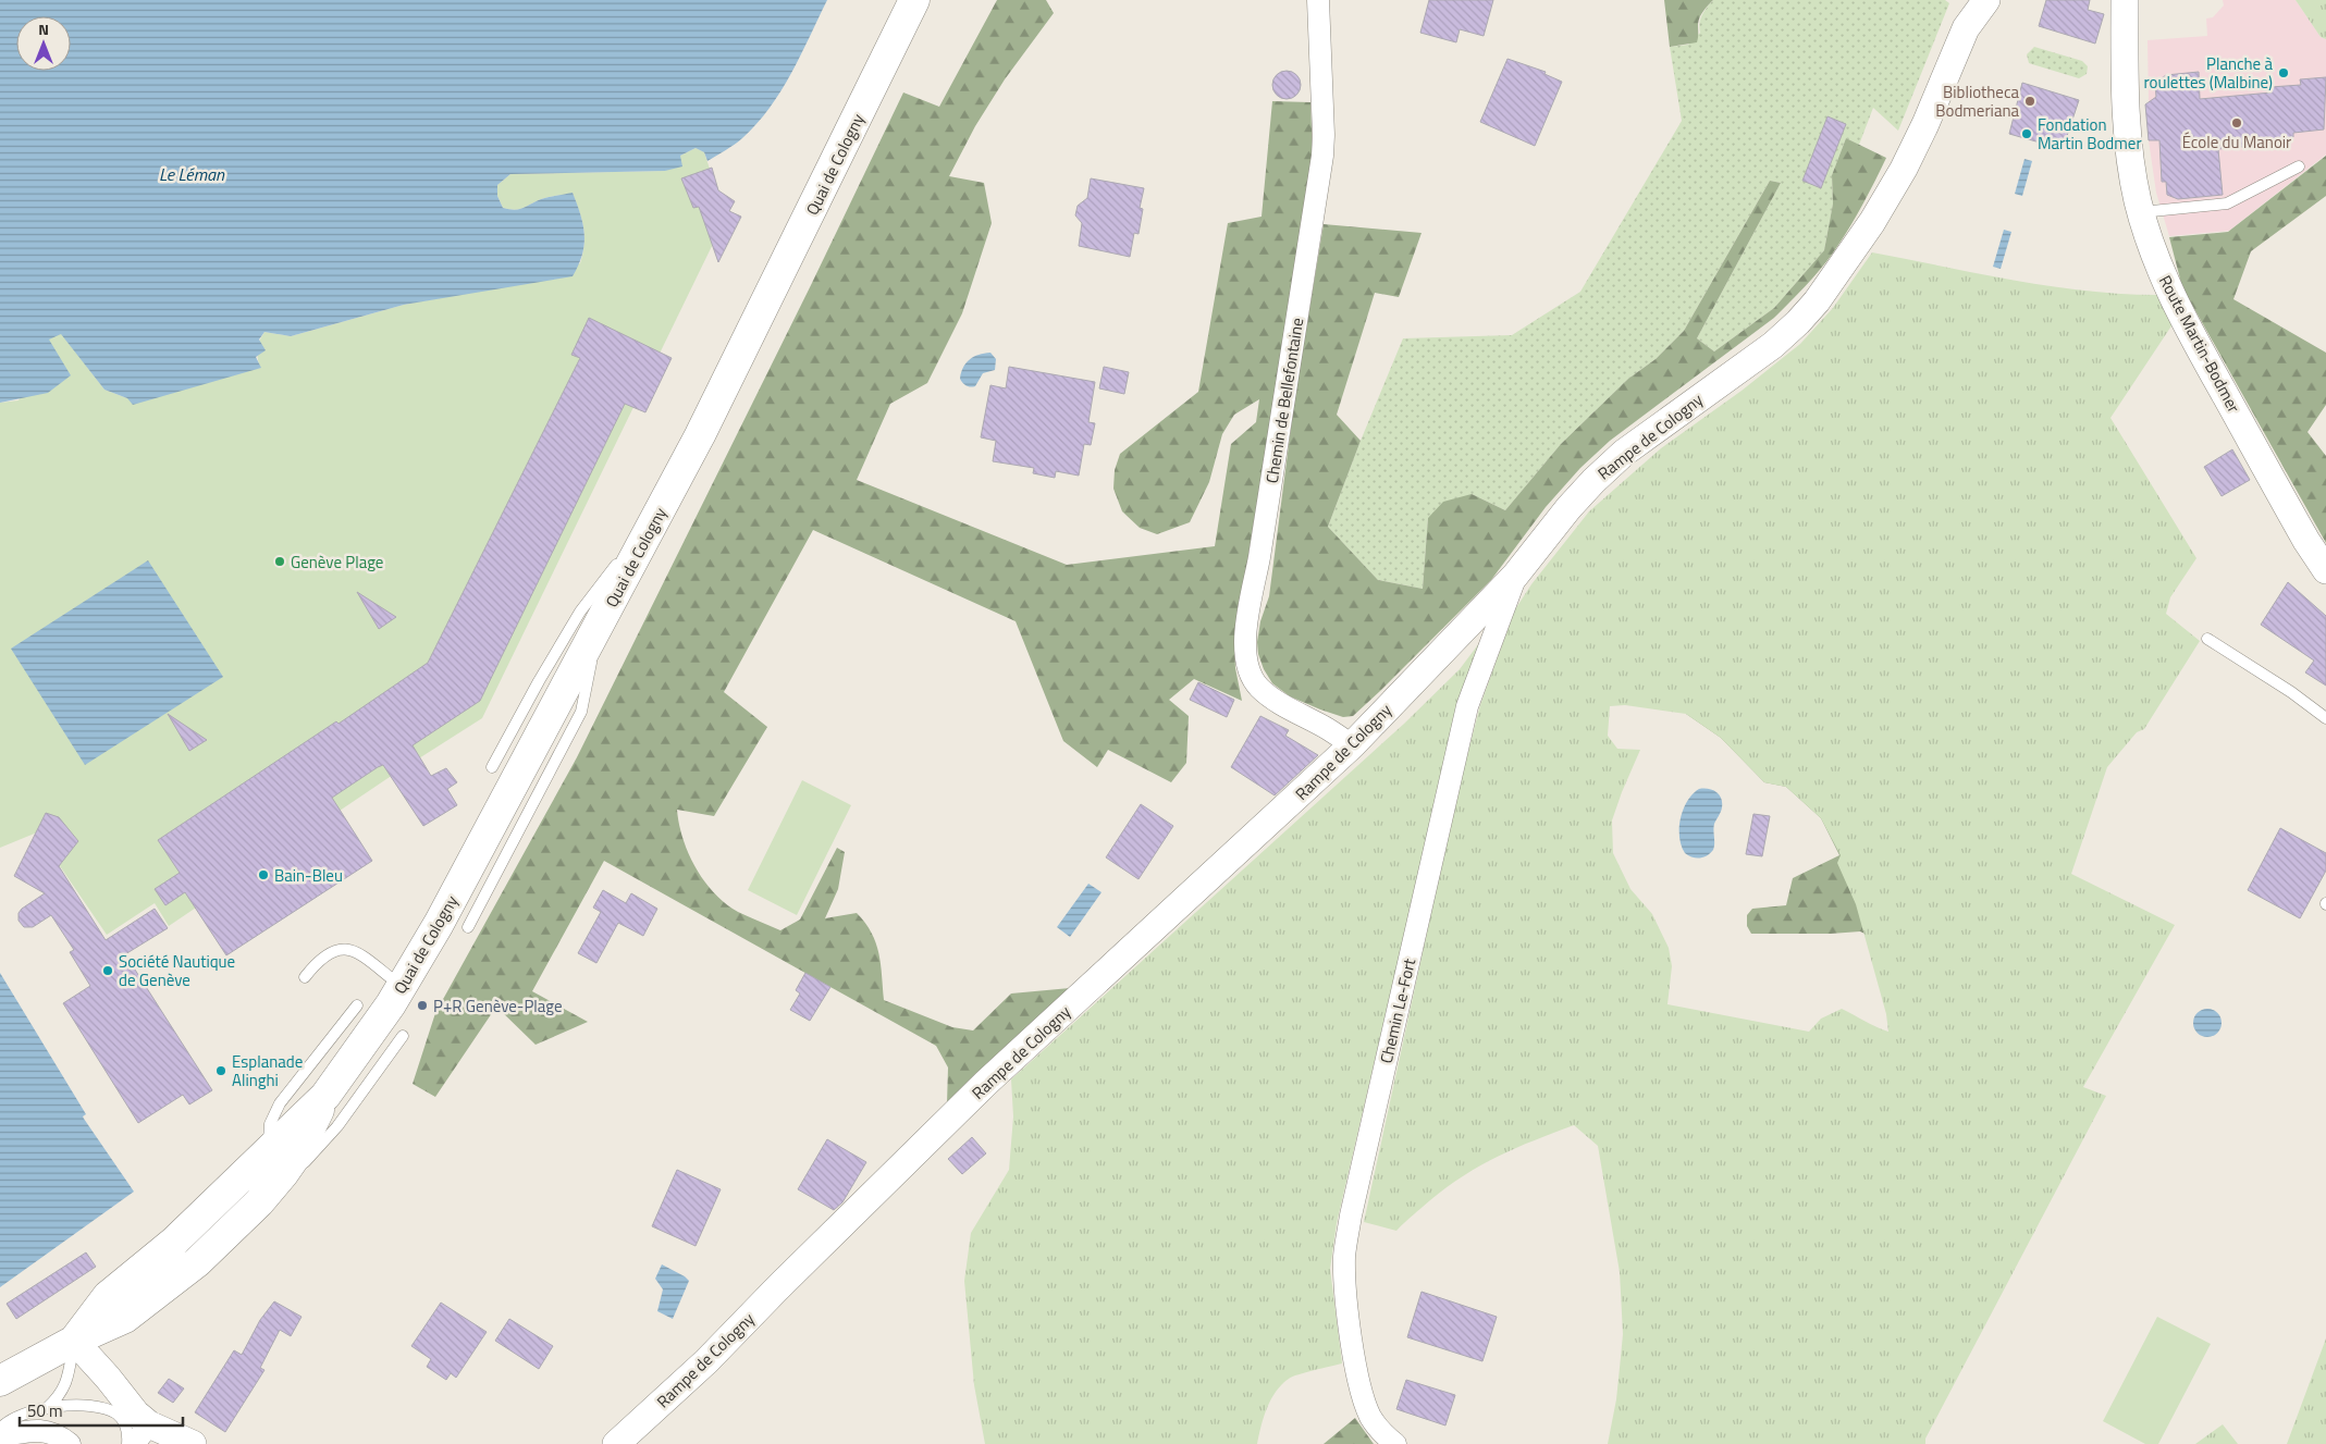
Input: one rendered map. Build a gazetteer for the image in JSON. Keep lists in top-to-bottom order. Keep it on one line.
{"streets":{"main road":["Quai de Cologny"],"street":["Route Martin-Bodmer","Chemin de Bellefontaine","Rampe de Cologny","Chemin Le-Fort"]},"crossings":[["Chemin de Bellefontaine","Rampe de Cologny"],["Rampe de Cologny","Chemin Le-Fort"]],"water":["Le Léman"],"places":["Planche à roulettes (Malbine)","Bibliotheca Bodmeriana","École du Manoir","Fondation Martin Bodmer","Genève Plage","Bain-Bleu","Société Nautique de Genève","P+R Genève-Plage","Esplanade Alinghi"],"scale_bar":"50 m","north":"top"}
